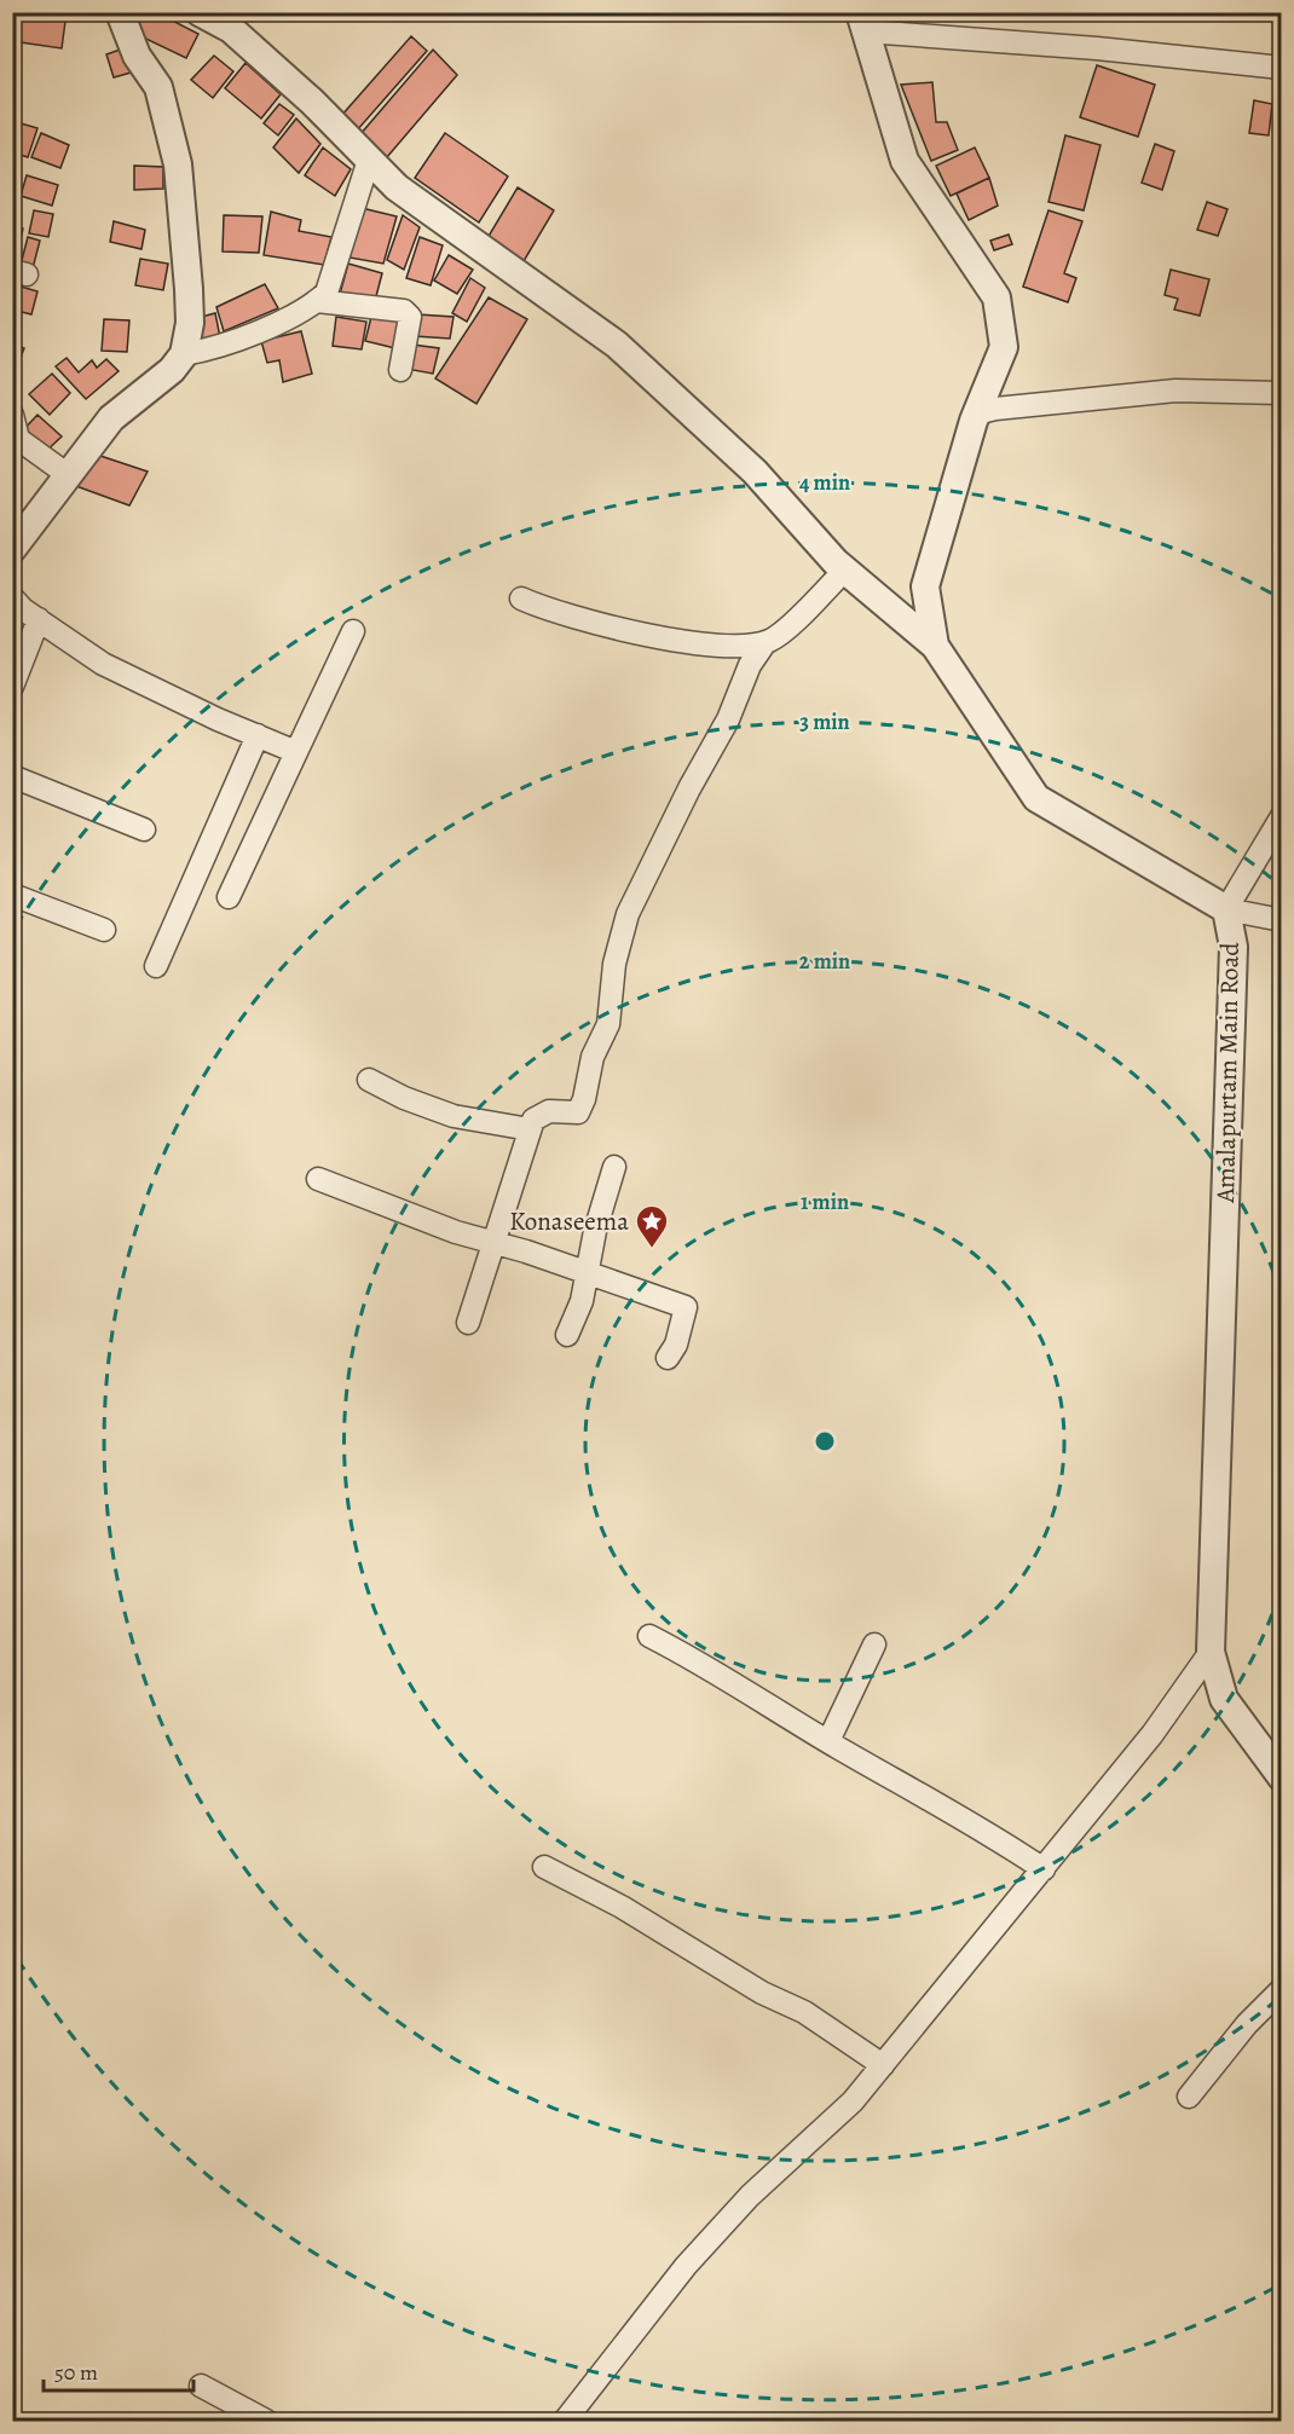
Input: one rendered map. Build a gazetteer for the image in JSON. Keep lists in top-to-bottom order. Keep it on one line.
{"streets":{"street":["Amalapurtam Main Road"]},"places":{"place":["Konaseema"]},"scale_bar":"50 m","rings":["4 min","3 min","2 min","1 min"]}
